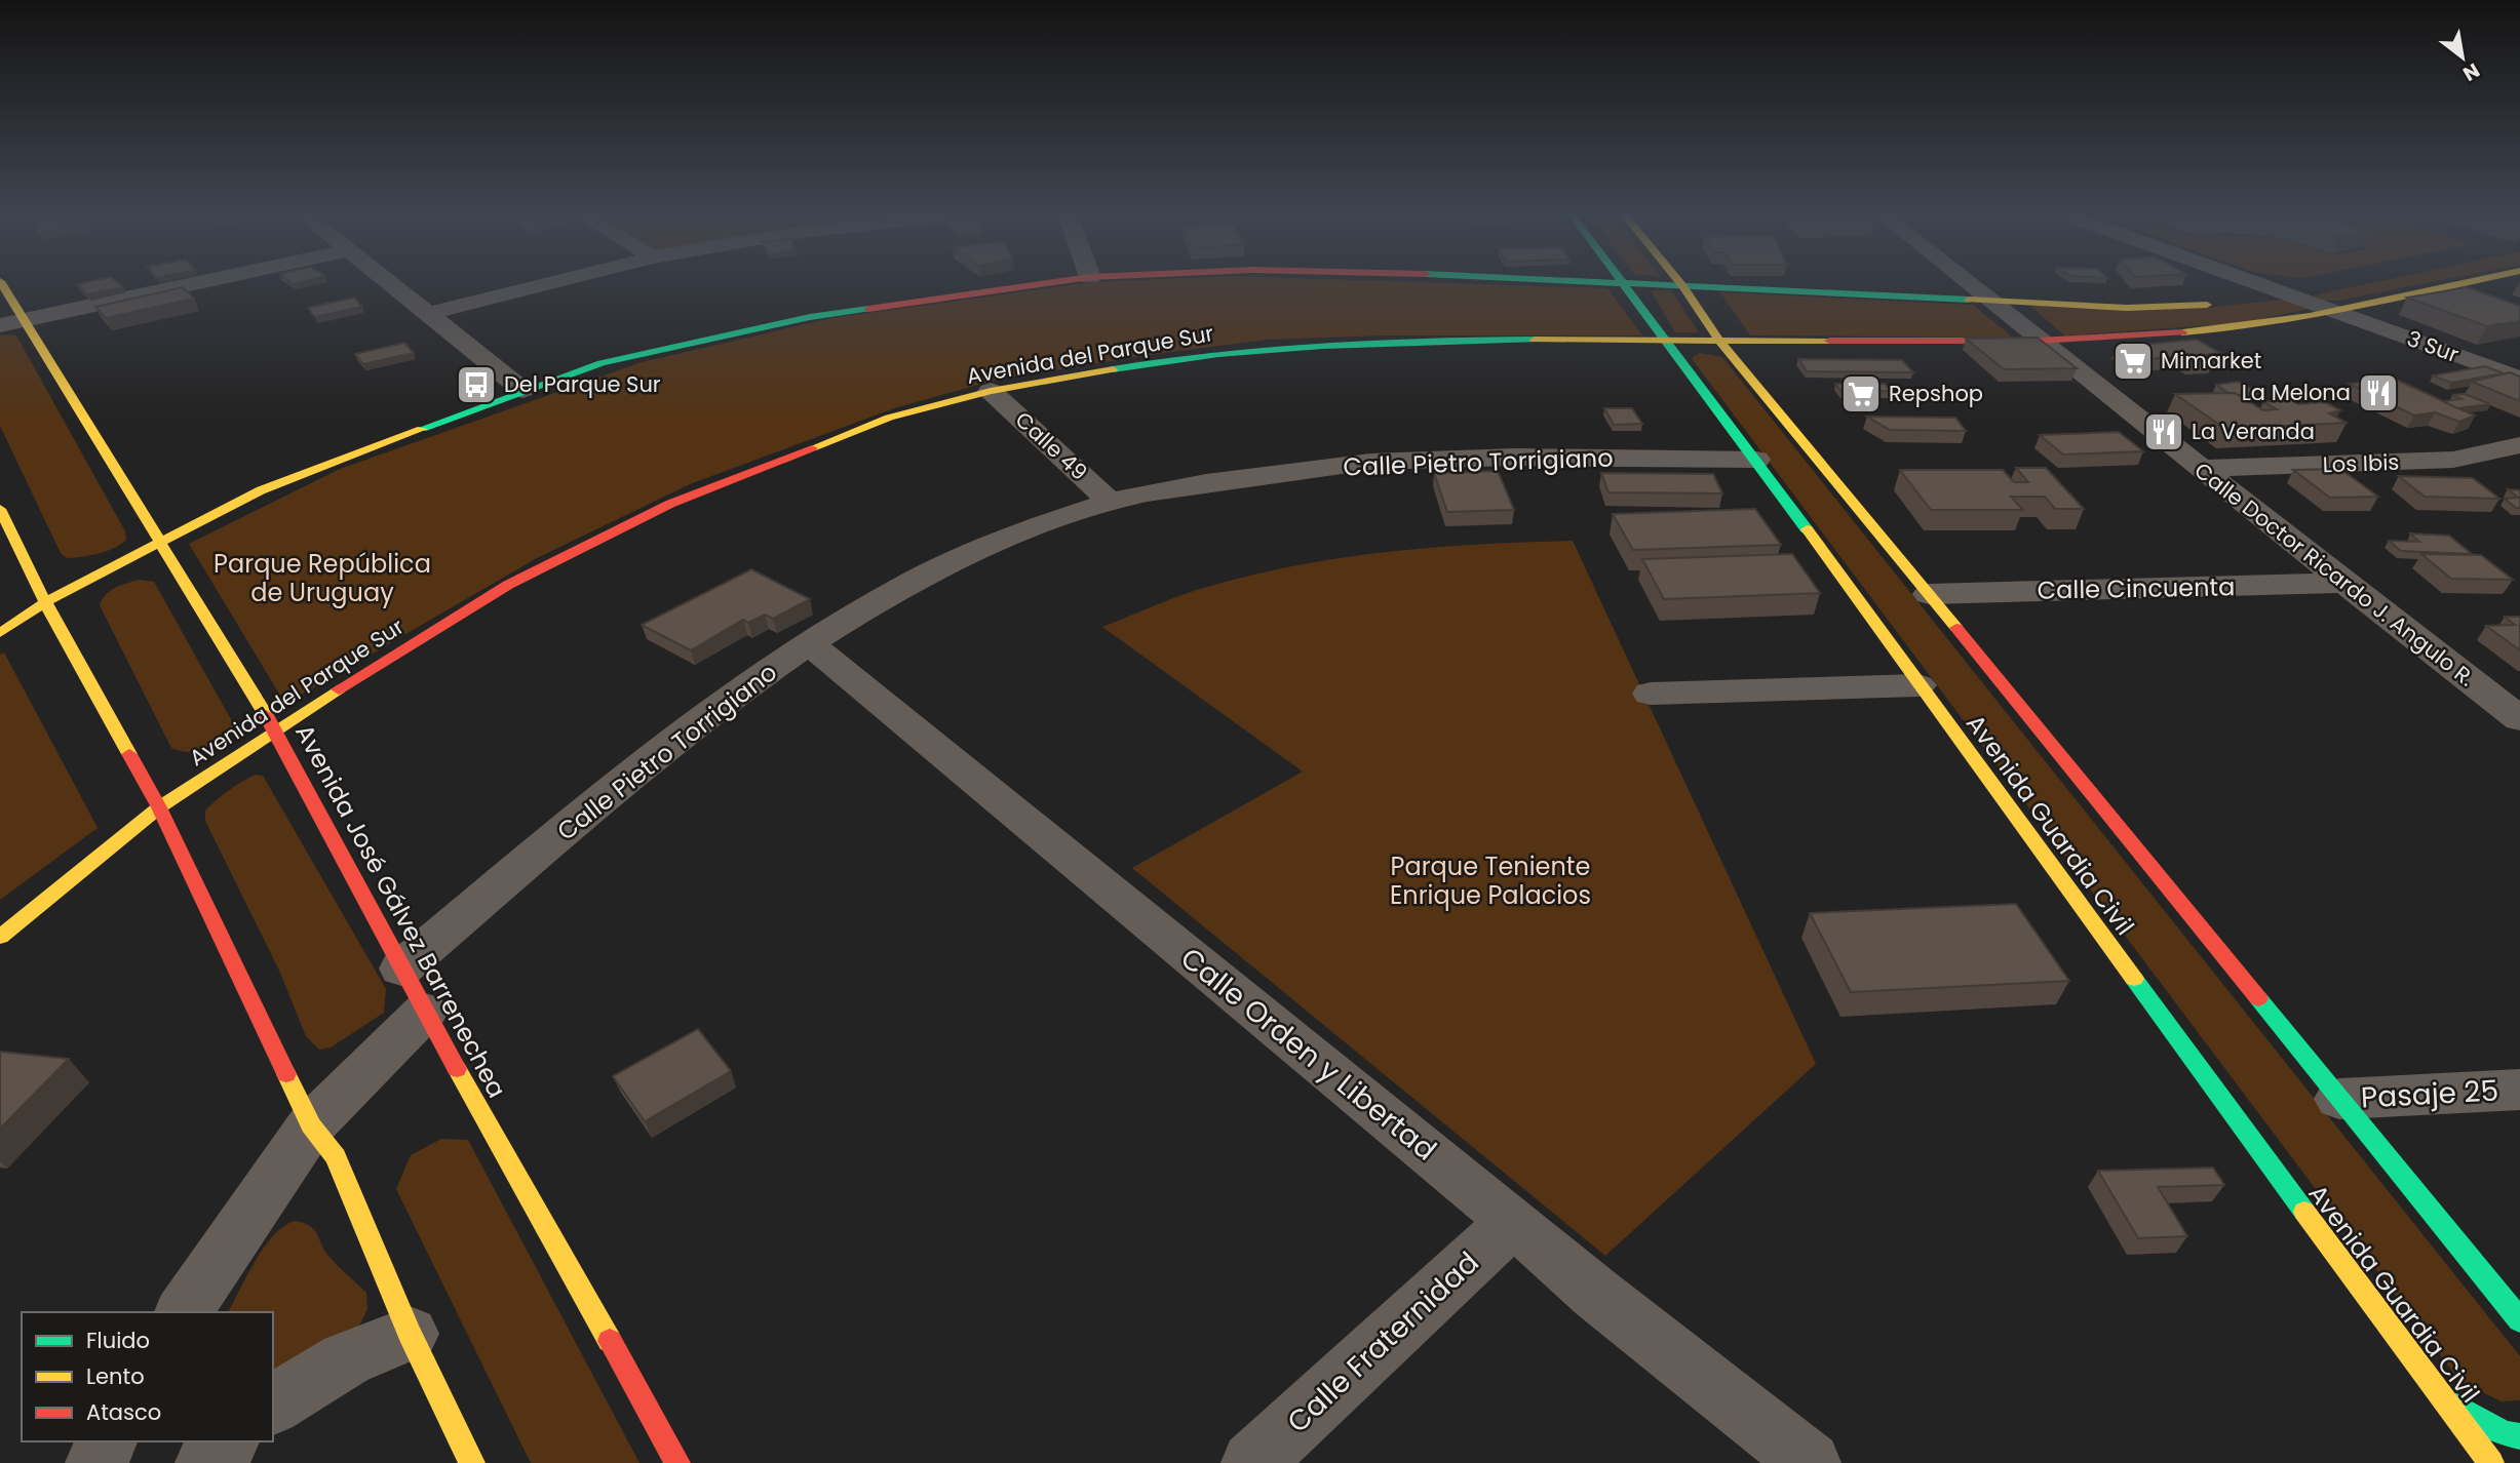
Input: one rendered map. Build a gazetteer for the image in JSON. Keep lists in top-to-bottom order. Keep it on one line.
{"streets":{"main road":["Avenida del Parque Sur","Avenida Guardia Civil","Avenida José Gálvez Barrenechea"],"street":["3 Sur","Calle 49","Calle Pietro Torrigiano","Los Ibis","Calle Doctor Ricardo J. Angulo R.","Calle Cincuenta","Calle Orden y Libertad","Pasaje 25","Calle Fraternidad"]},"crossings":[["3 Sur","Avenida del Parque Sur"],["Avenida del Parque Sur","Calle 49"],["Avenida del Parque Sur","Calle Doctor Ricardo J. Angulo R."],["Avenida del Parque Sur","Avenida Guardia Civil"],["Avenida del Parque Sur","Avenida José Gálvez Barrenechea"],["Calle 49","Calle Pietro Torrigiano"],["Calle Pietro Torrigiano","Avenida Guardia Civil"],["Calle Pietro Torrigiano","Avenida José Gálvez Barrenechea"],["Calle Pietro Torrigiano","Calle Orden y Libertad"],["Los Ibis","Calle Doctor Ricardo J. Angulo R."],["Calle Doctor Ricardo J. Angulo R.","Calle Cincuenta"],["Calle Cincuenta","Avenida Guardia Civil"],["Avenida Guardia Civil","Pasaje 25"],["Calle Orden y Libertad","Calle Fraternidad"]],"parks":["Parque República de Uruguay","Parque Teniente Enrique Palacios"],"places":{"supermarket":["Mimarket","Repshop"],"bus stop":["Del Parque Sur"],"restaurant":["La Melona","La Veranda"]},"legend":["Fluido","Lento","Atasco"],"north":"bottom right"}
